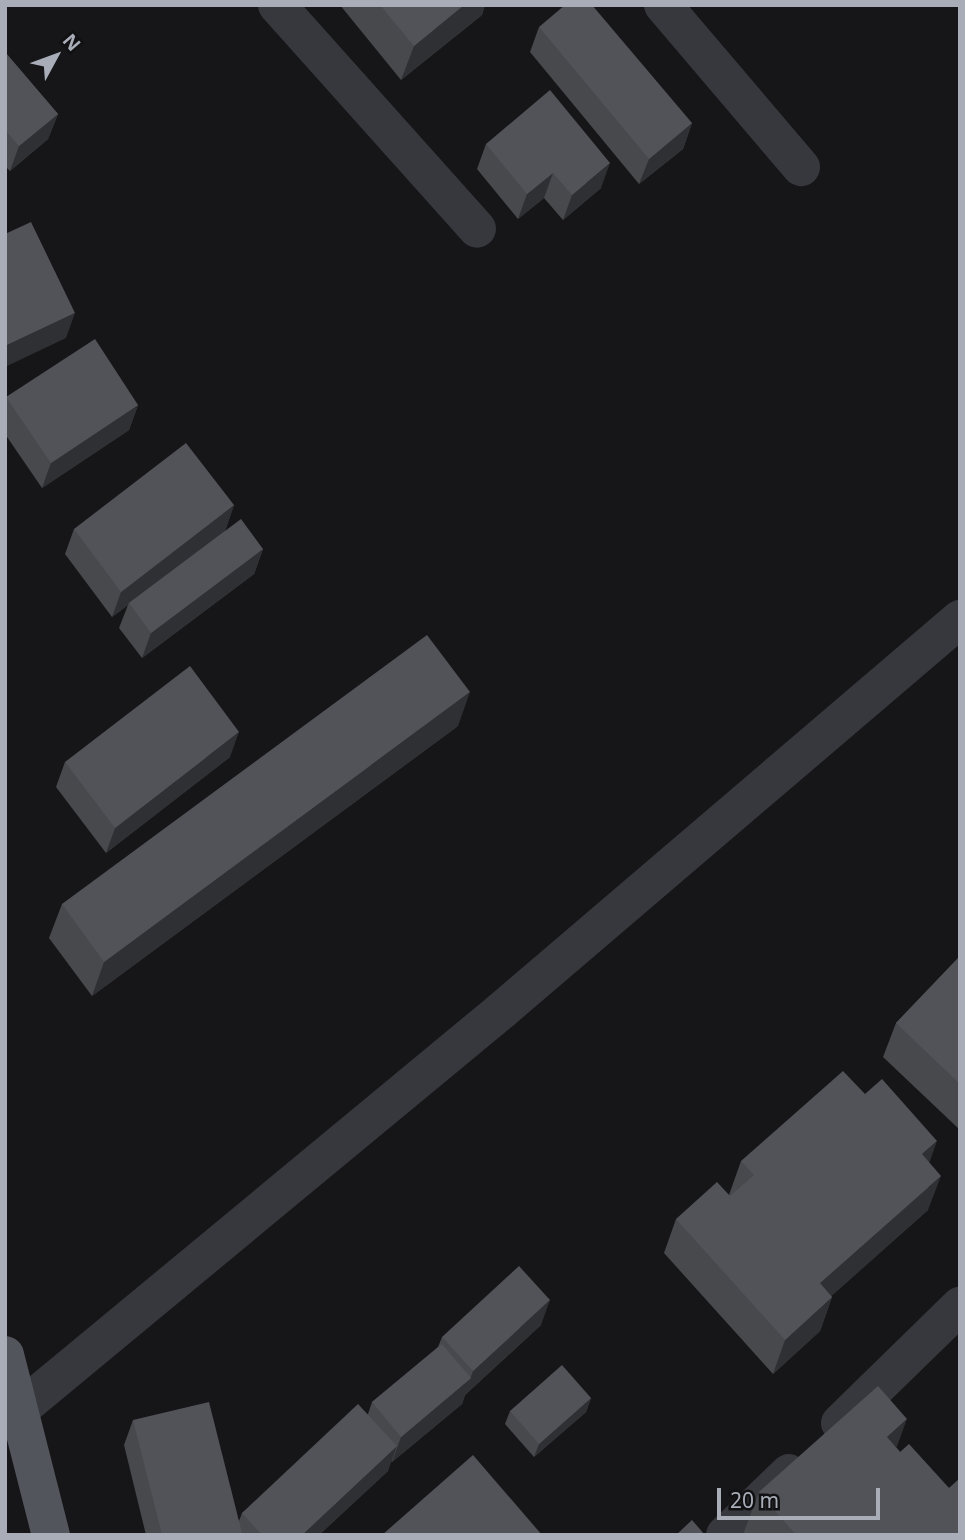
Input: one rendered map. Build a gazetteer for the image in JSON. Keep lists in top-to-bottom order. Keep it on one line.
{"scale_bar":"20 m","north":"top right"}
